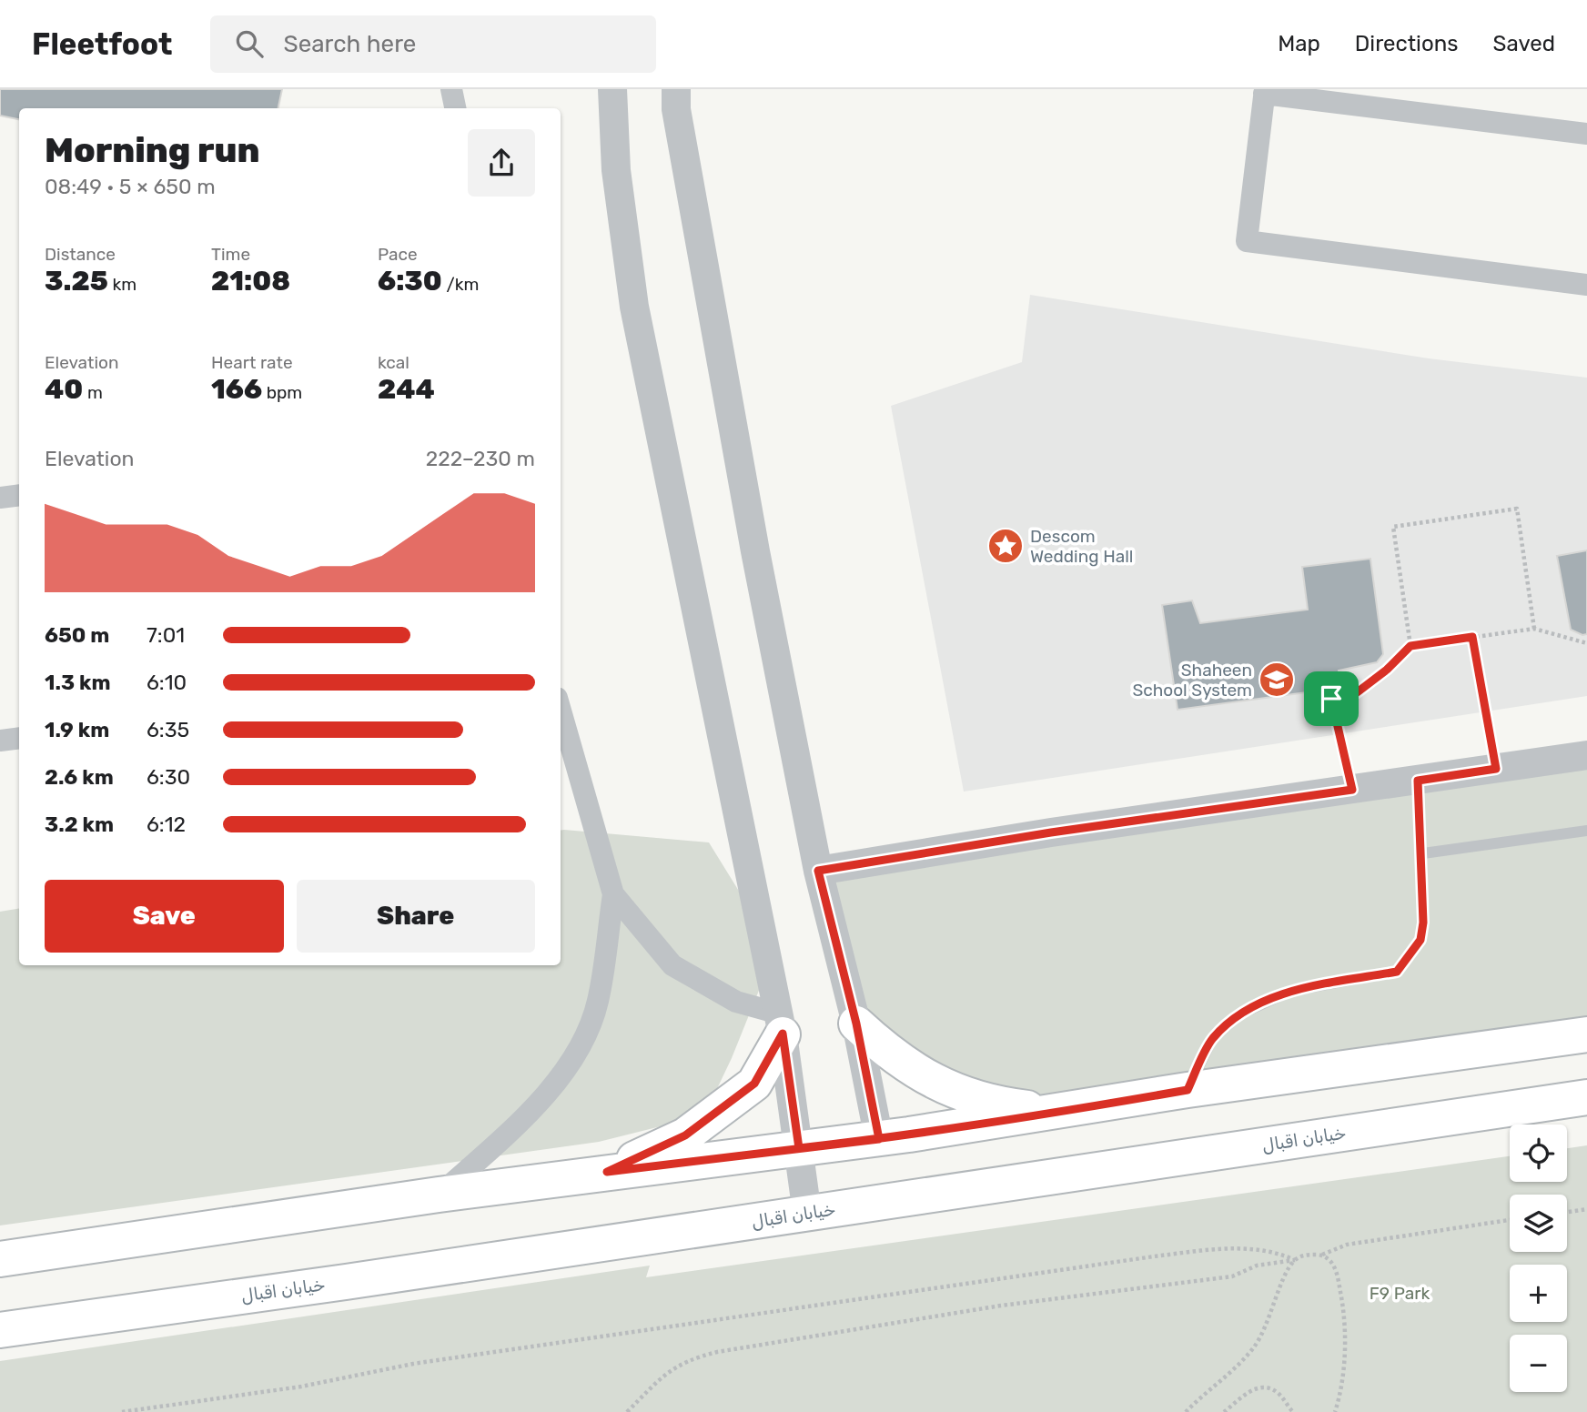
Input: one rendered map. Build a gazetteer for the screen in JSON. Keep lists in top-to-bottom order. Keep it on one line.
{"streets":{"main road":["خیابان اقبال"]},"parks":["F9 Park"],"places":{"place":["Descom Wedding Hall"],"school or university":["Shaheen School System"]},"page":{"header":"Fleetfoot","search":"Search here","nav":["Map","Directions","Saved"],"heading":["Morning run","08:49 · 5 × 650 m"],"stats":[["Distance","3.25 km"],["Time","21:08"],["Pace","6:30 /km"],["Elevation","40 m"],["Heart rate","166 bpm"],["kcal","244"]],"chart":["Elevation","222–230 m"],"list":[{"name":"650 m","note":"7:01"},{"name":"1.3 km","note":"6:10"},{"name":"1.9 km","note":"6:35"},{"name":"2.6 km","note":"6:30"},{"name":"3.2 km","note":"6:12"}],"buttons":["Save","Share"],"map_buttons":["+","−"]}}
